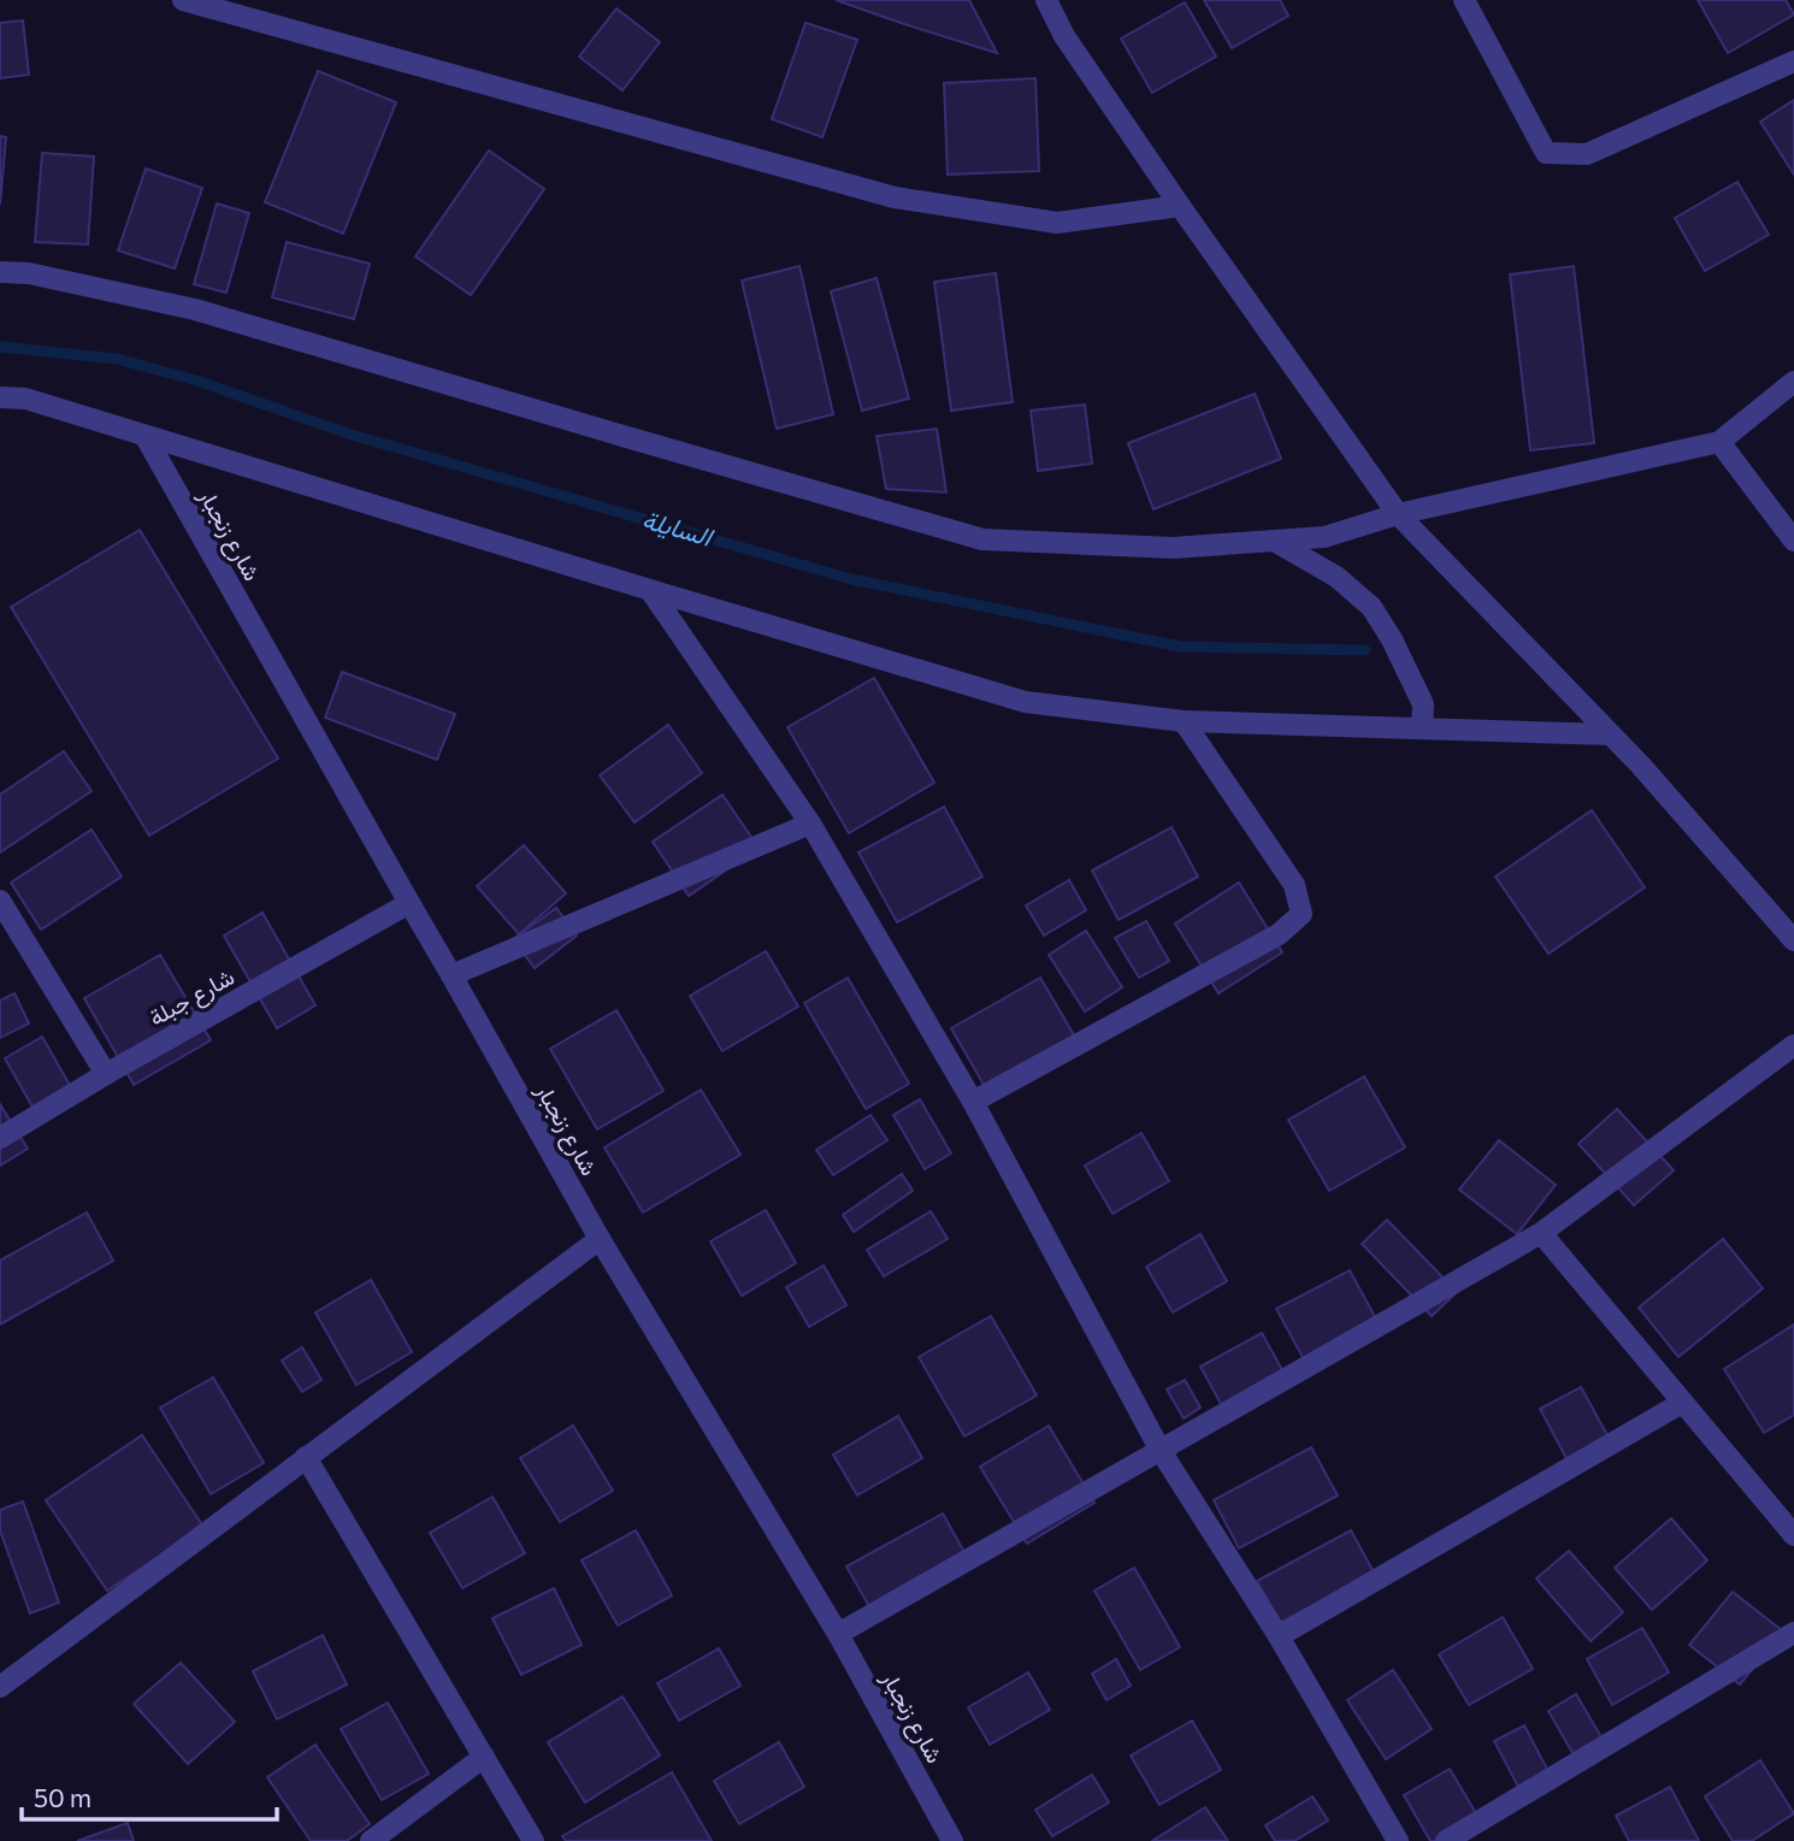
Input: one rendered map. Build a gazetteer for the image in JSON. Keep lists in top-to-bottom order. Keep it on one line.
{"streets":{"street":["شارع زنجبار","شارع جبلة"]},"crossings":[["شارع زنجبار","شارع جبلة"]],"water":["السايلة"],"scale_bar":"50 m"}
